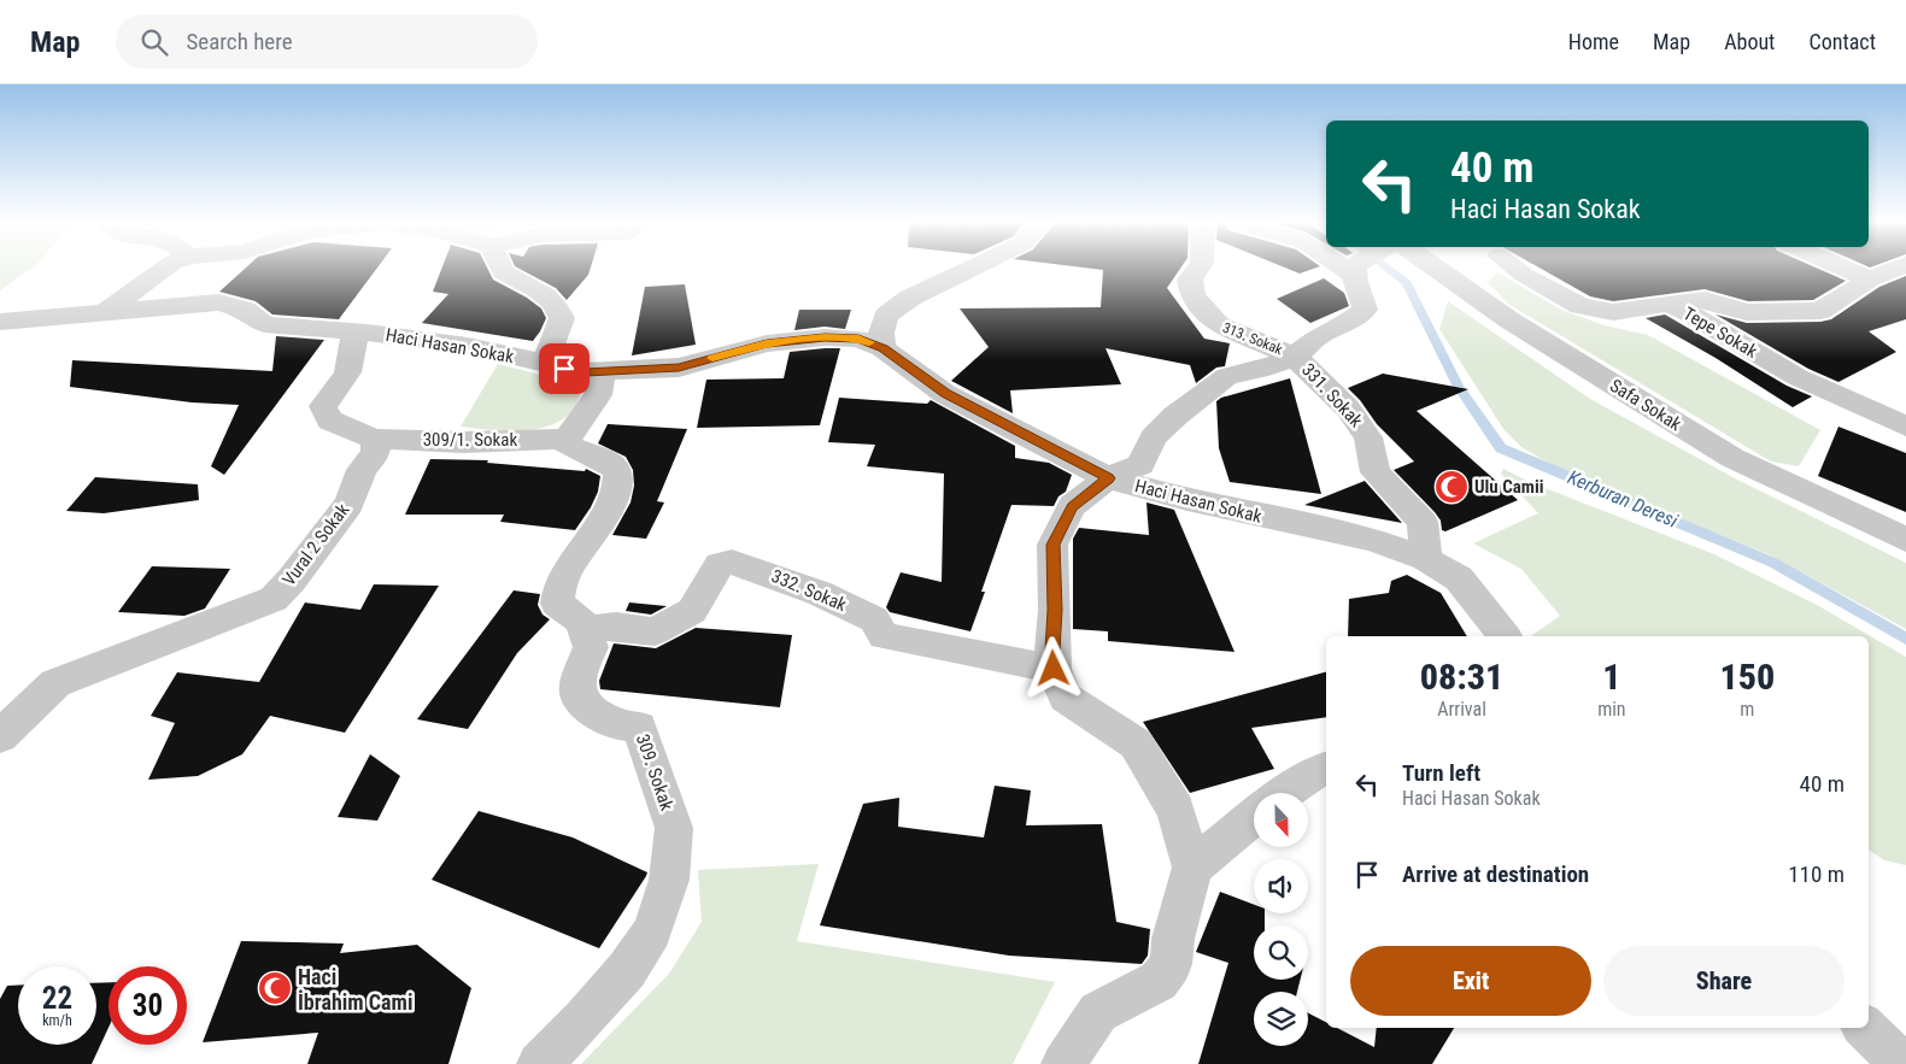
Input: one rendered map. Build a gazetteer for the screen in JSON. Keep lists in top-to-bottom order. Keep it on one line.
{"streets":{"street":["Tepe Sokak","313. Sokak","Haci Hasan Sokak","331. Sokak","Safa Sokak","309/1. Sokak","Vural 2 Sokak","332. Sokak","309. Sokak"]},"crossings":[["313. Sokak","331. Sokak"],["Haci Hasan Sokak","331. Sokak"],["309/1. Sokak","Vural 2 Sokak"],["332. Sokak","309. Sokak"]],"water":["Kerburan Deresi"],"places":{"mosque":["Ulu Camii","Haci İbrahim Cami"]},"north":"bottom","page":{"header":"Map","search":"Search here","nav":["Home","Map","About","Contact"],"turn":["40 m","Haci Hasan Sokak"],"eta":["08:31","Arrival","1","min","150","m"],"list":[{"name":"Turn left","note":"Haci Hasan Sokak","value":"40 m"},{"name":"Arrive at destination","value":"110 m"}],"buttons":["Exit","Share"],"speed":"22 km/h","limit":"30"}}
